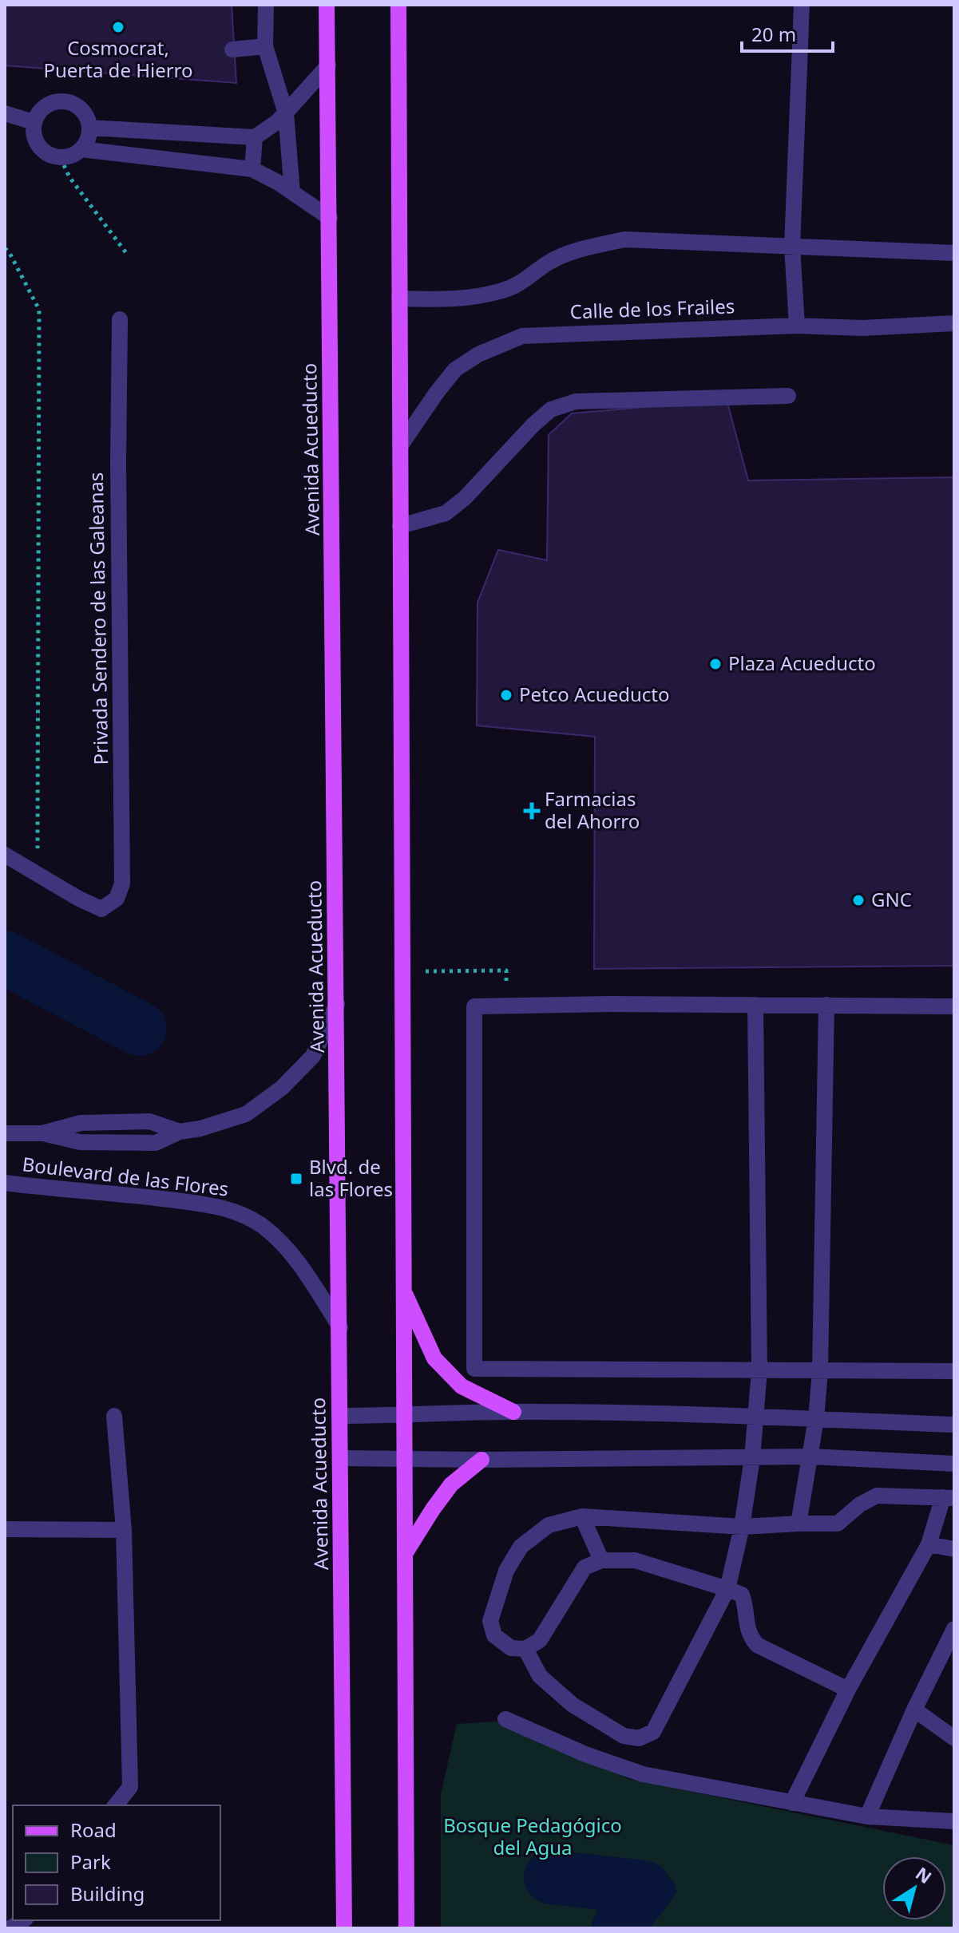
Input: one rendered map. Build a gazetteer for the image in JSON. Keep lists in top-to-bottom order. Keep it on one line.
{"streets":{"main road":["Avenida Acueducto"],"street":["Calle de los Frailes","Privada Sendero de las Galeanas","Boulevard de las Flores"]},"crossings":[["Avenida Acueducto","Boulevard de las Flores"]],"parks":["Bosque Pedagógico del Agua"],"places":{"other":["Cosmocrat, Puerta de Hierro","Plaza Acueducto","Petco Acueducto","GNC"],"health":["Farmacias del Ahorro"],"transit":["Blvd. de las Flores"]},"legend":["Road","Park","Building"],"scale_bar":"20 m","north":"top right"}
